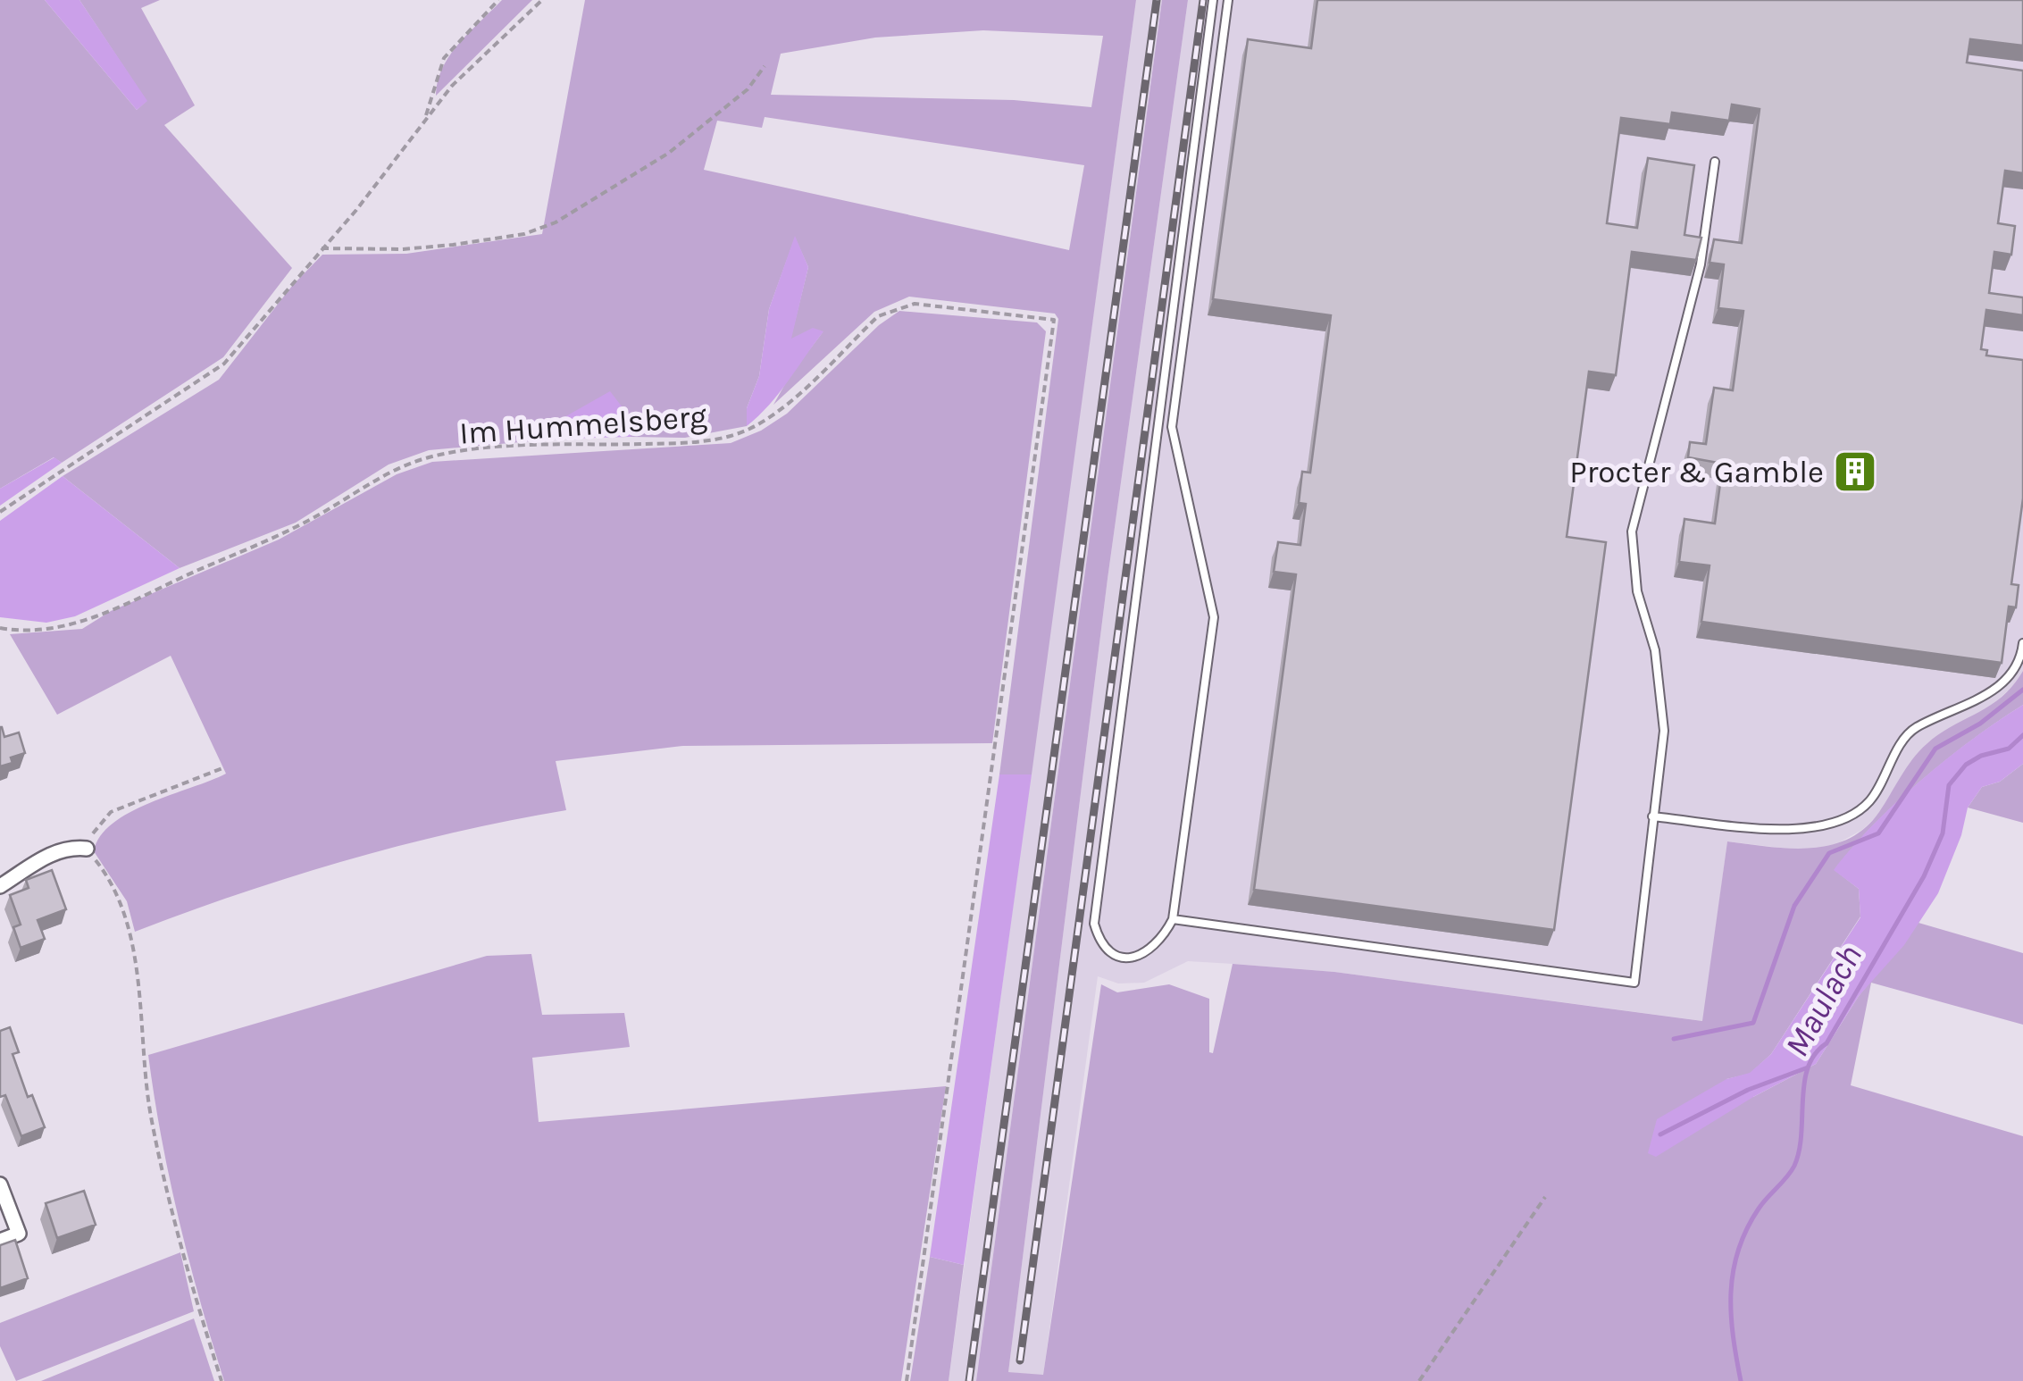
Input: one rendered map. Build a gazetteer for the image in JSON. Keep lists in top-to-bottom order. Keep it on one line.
{"streets":{"path":["Im Hummelsberg"]},"water":["Maulach"],"places":{"building":["Procter & Gamble"]}}
